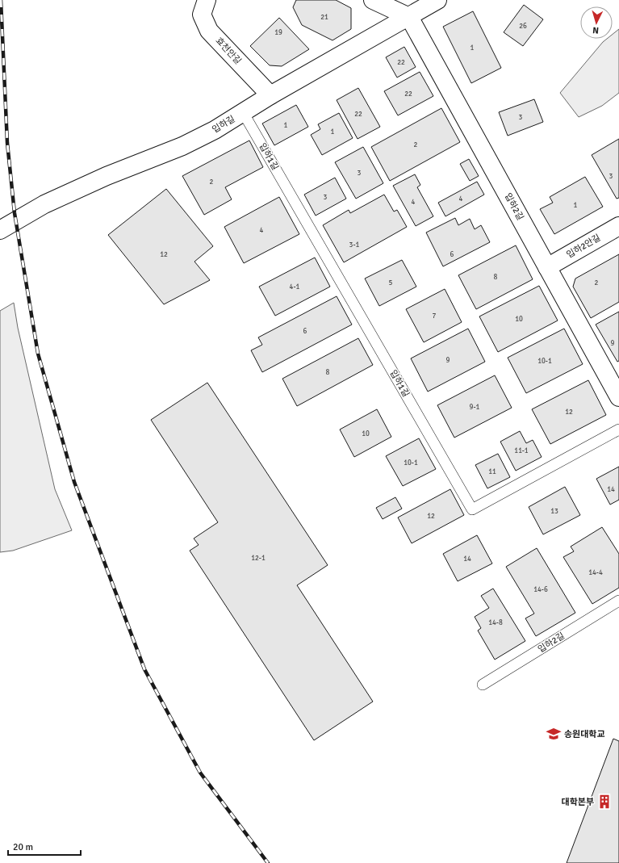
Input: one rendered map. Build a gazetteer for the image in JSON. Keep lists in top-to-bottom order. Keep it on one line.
{"streets":{"street":["효천안길","입하길","입하2길","입하2안길"],"lane":["입하1길"]},"crossings":[["효천안길","입하길"],["입하길","입하1길"],["입하길","입하2길"],["입하2길","입하2안길"]],"places":{"school or university":["송원대학교"],"building":["대학본부"]},"house_numbers":["21","26","19","1","22","22","22","3","1","1","2","3","3","2","3","4","4","1","4","3-1","12","6","8","5","2","4-1","7","10","6","9","9","10-1","8","9-1","12","10","11-1","10-1","11","14","13","12","12-1","14","14-4","14-6","14-8"],"scale_bar":"20 m","north":"bottom"}
